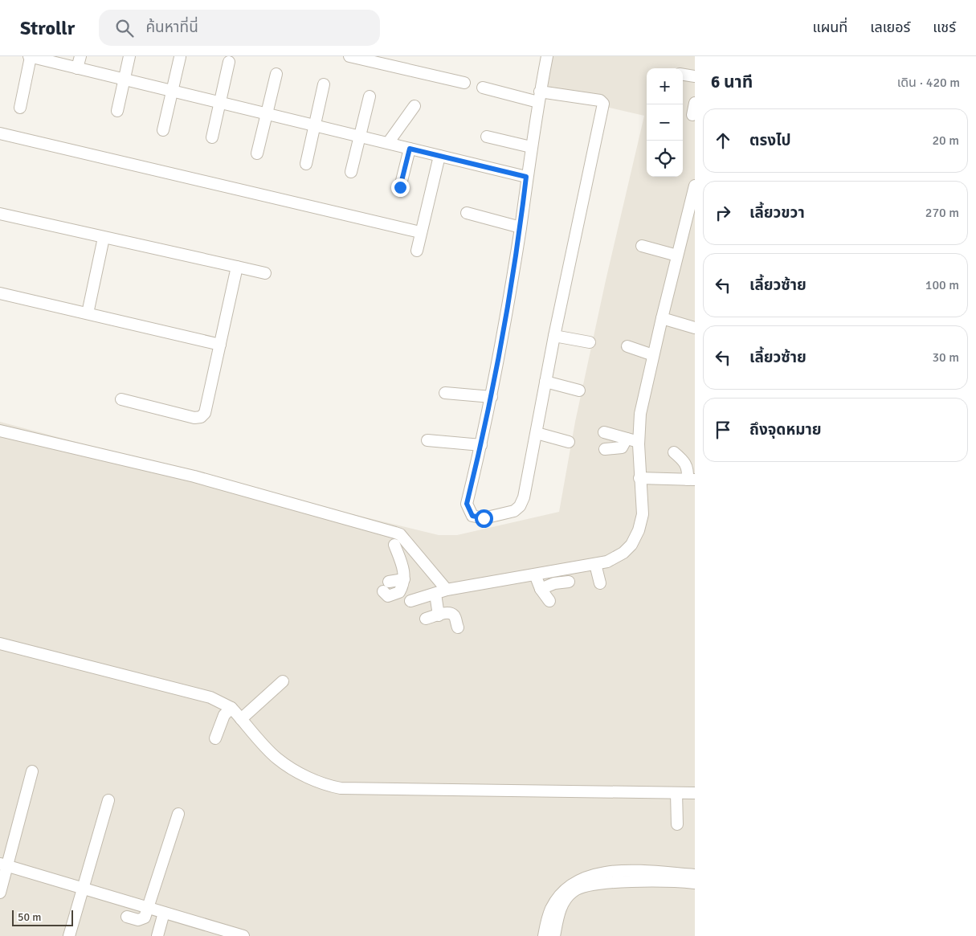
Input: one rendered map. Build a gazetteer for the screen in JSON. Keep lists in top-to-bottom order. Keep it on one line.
{"scale_bar":"50 m","page":{"header":"Strollr","search":"ค้นหาที่นี่","nav":["แผนที่","เลเยอร์","แชร์"],"heading":["6 นาที","เดิน · 420 m"],"map_buttons":["+","−"],"list":[["ตรงไป","20 m"],["เลี้ยวขวา","270 m"],["เลี้ยวซ้าย","100 m"],["เลี้ยวซ้าย","30 m"],"ถึงจุดหมาย"],"scale":"50 m"}}
